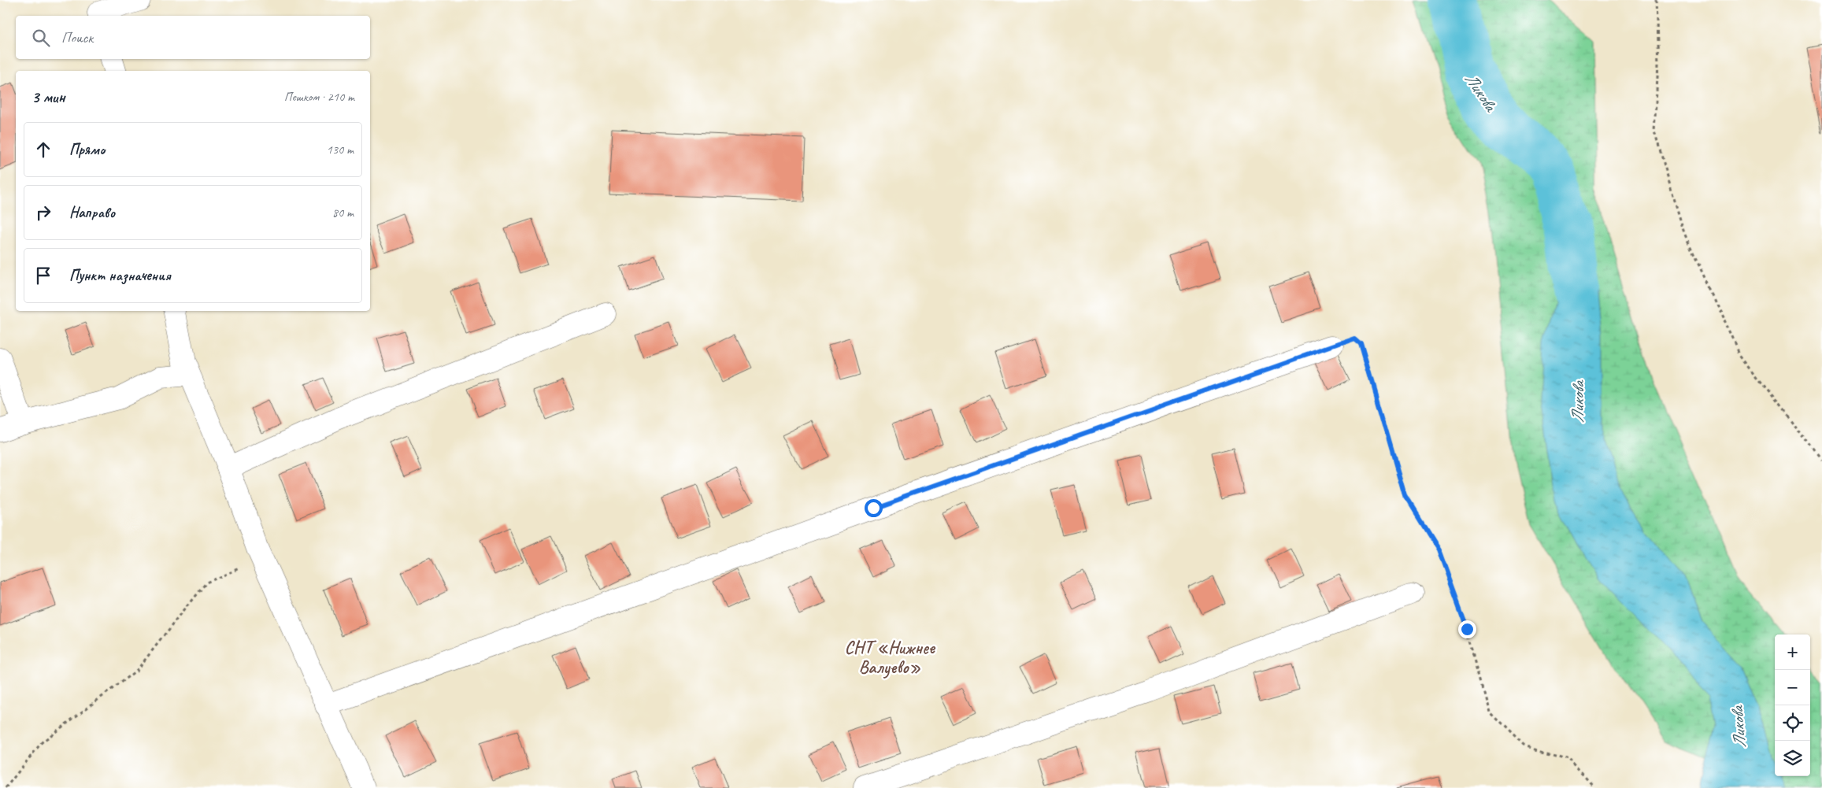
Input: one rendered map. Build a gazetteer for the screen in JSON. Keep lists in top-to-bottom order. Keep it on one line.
{"districts":["СНТ «Нижнее Валуево»"],"water":["Ликова"],"page":{"search":"Поиск","heading":["3 мин","Пешком · 210 m"],"list":[["Прямо","130 m"],["Направо","80 m"],"Пункт назначения"],"map_buttons":["+","−"]}}
